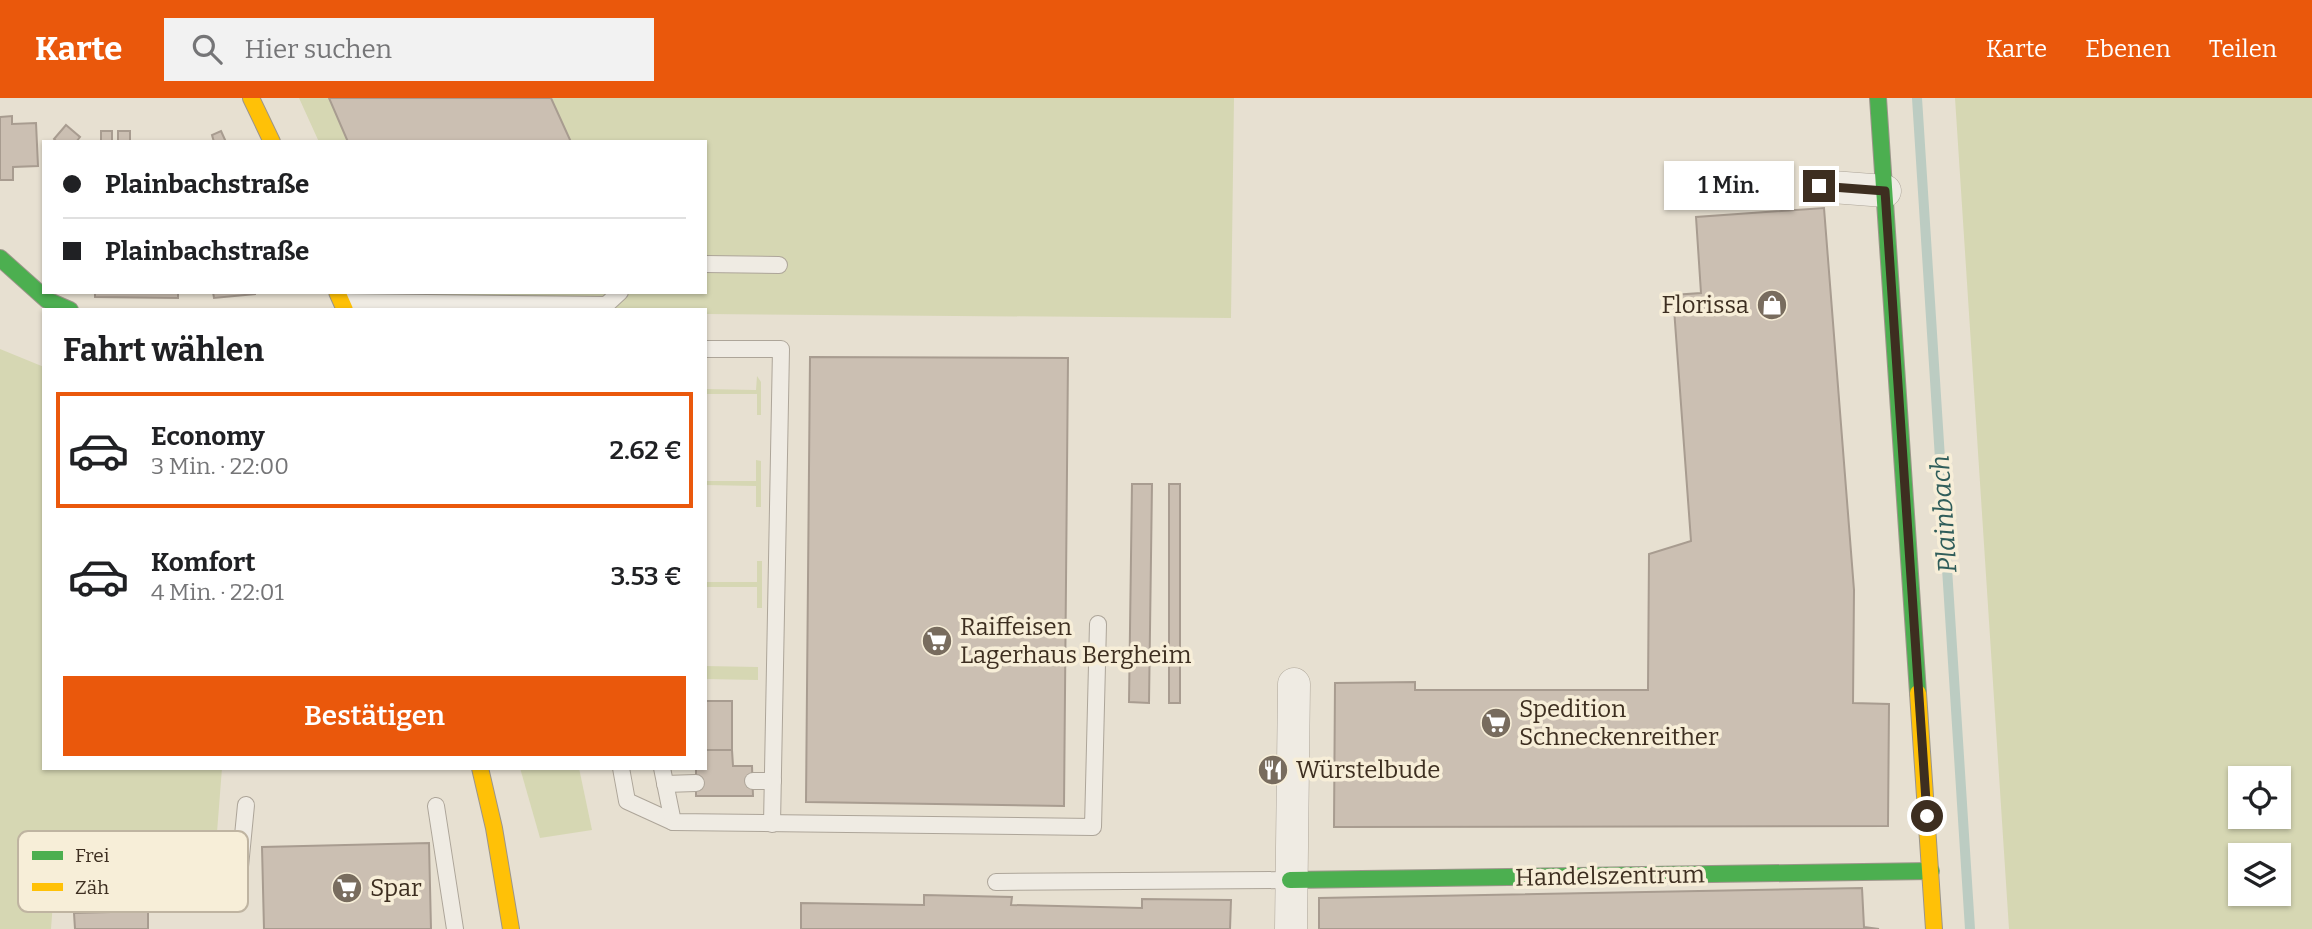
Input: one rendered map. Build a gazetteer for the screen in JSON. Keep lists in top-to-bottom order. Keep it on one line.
{"streets":{"street":["Handelszentrum"]},"water":["Plainbach"],"places":{"shop":["Florissa"],"supermarket":["Raiffeisen Lagerhaus Bergheim","Spedition Schneckenreither","Spar"],"restaurant":["Würstelbude"]},"legend":["Frei","Zäh"],"page":{"header":"Karte","search":"Hier suchen","nav":["Karte","Ebenen","Teilen"],"banner":["Plainbachstraße","Plainbachstraße"],"bubble":"1 Min.","heading":"Fahrt wählen","list":[{"name":"Economy","note":"3 Min. · 22:00","value":"2.62 €"},{"name":"Komfort","note":"4 Min. · 22:01","value":"3.53 €"}],"buttons":"Bestätigen"}}
